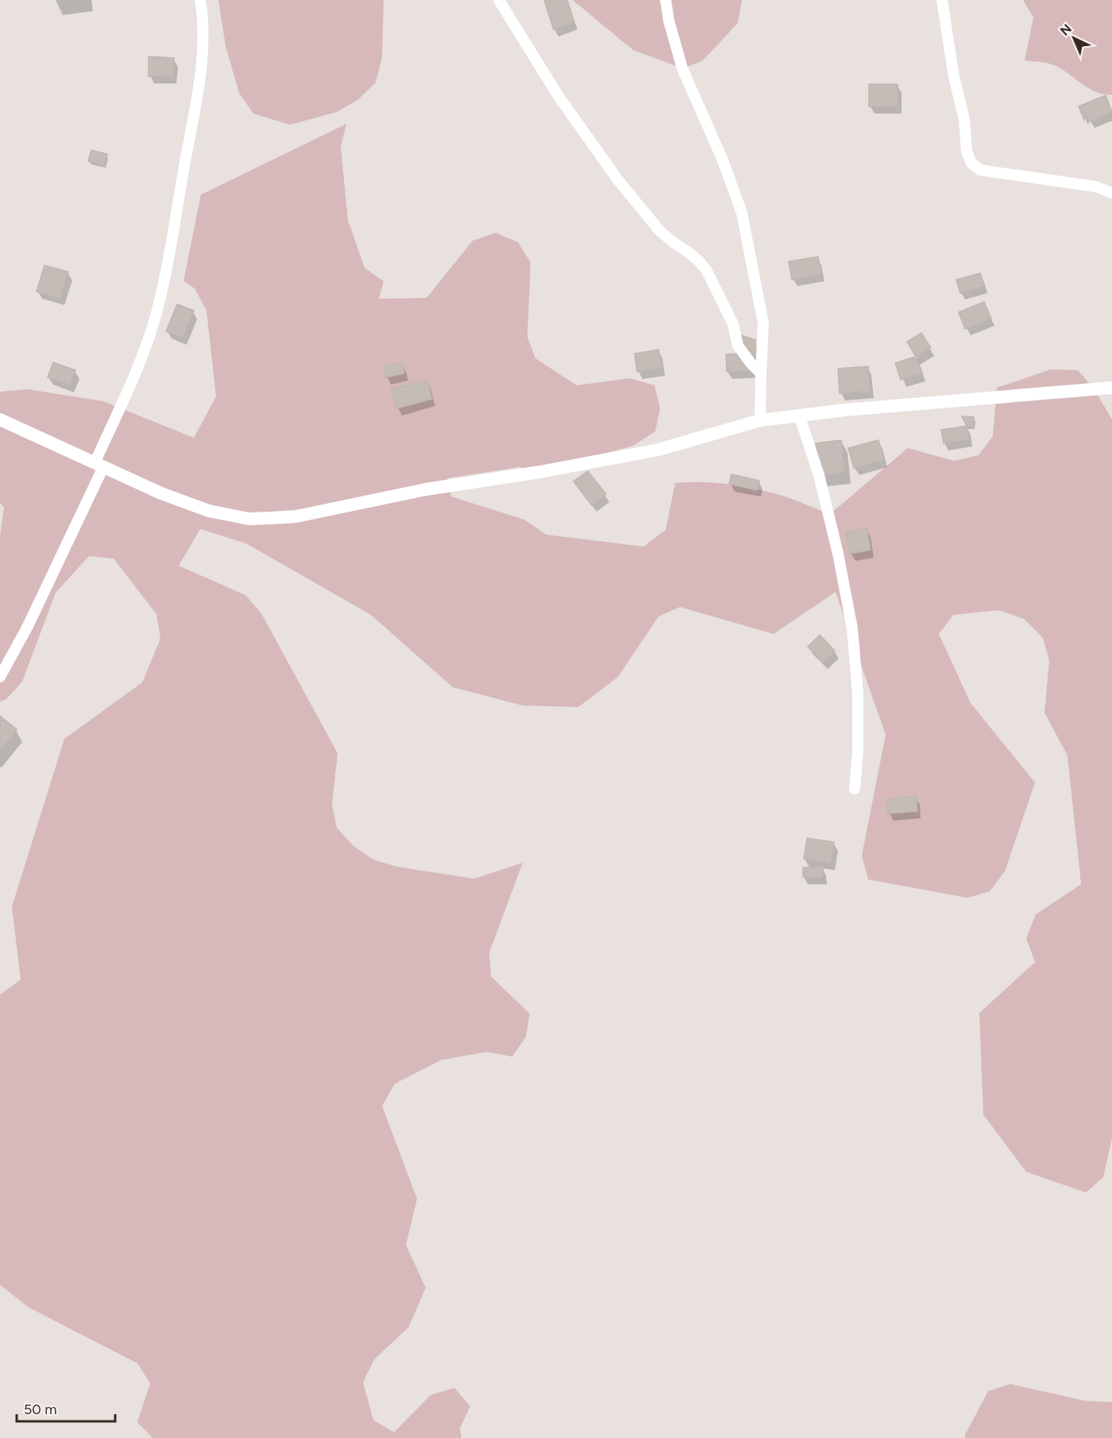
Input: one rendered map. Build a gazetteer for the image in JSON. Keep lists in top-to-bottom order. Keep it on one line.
{"scale_bar":"50 m","north":"top left"}
